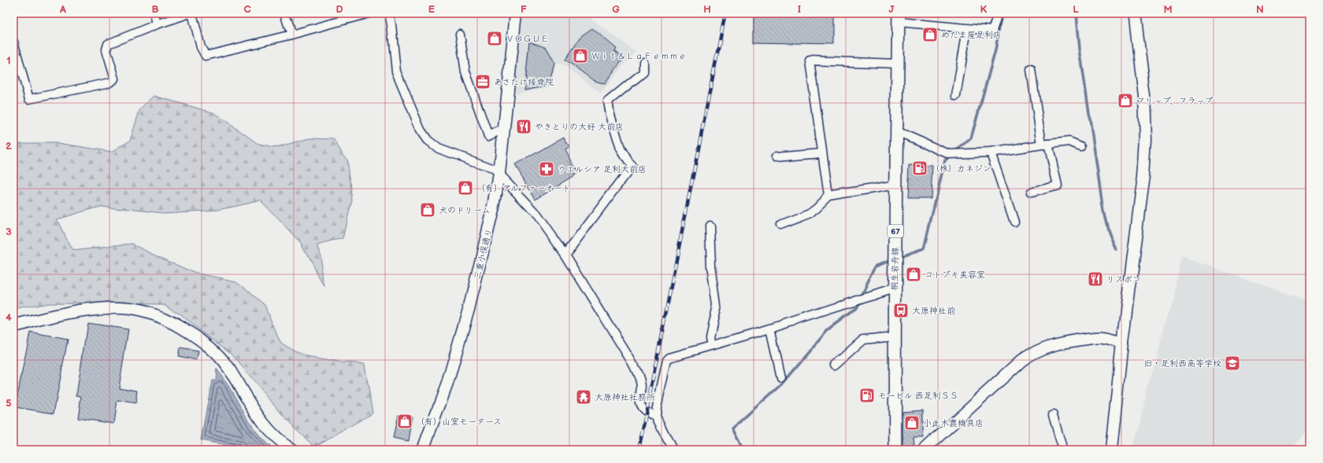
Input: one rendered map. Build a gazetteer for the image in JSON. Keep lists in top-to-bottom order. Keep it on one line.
{"streets":{"main road":["67","桐生岩舟線"],"street":["三重小俣通り"]},"places":{"shop":["めだま屋足利店","ＶＯＧＵＥ","Ｗｉｔ＆ＬａＦｅｍｍｅ","フリップ、フラップ","（有）アルファーオート","犬のドリーム","コトブキ美容室","（有）山室モータース","小此木農機具店"],"office":["あさたけ接骨院"],"restaurant":["やきとりの大好 大前店","リスボン"],"fuel station":["（株）カネジン","モービル 西足利ＳＳ"],"pharmacy":["ウエルシア 足利大前店"],"bus stop":["大原神社前"],"school or university":["旧・足利西高等学校"],"temple":["大原神社社務所"]},"grid":{"columns":["A","B","C","D","E","F","G","H","I","J","K","L","M","N"],"rows":["1","2","3","4","5"]}}
